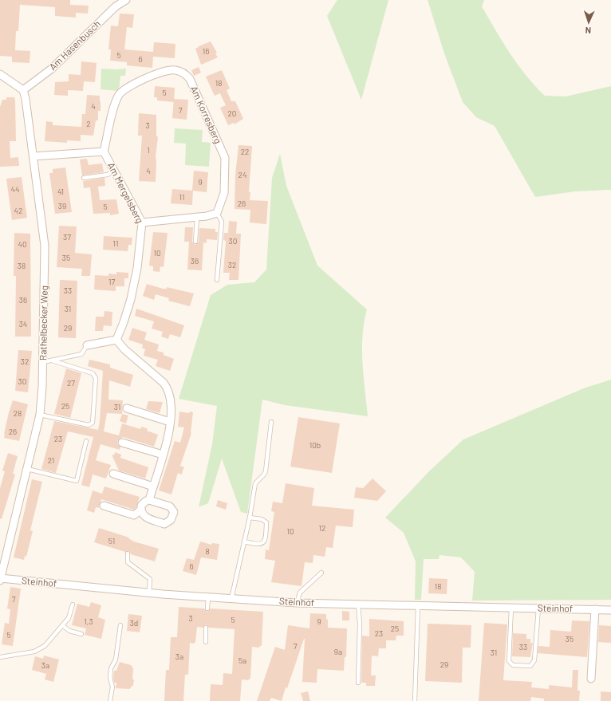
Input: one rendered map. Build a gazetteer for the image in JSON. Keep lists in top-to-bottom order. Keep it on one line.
{"streets":{"street":["Am Hasenbusch","Am Korresberg","Am Mergelsberg","Rathelbecker Weg","Steinhof"]},"crossings":[["Am Hasenbusch","Rathelbecker Weg"],["Am Korresberg","Am Mergelsberg"],["Am Mergelsberg","Rathelbecker Weg"],["Rathelbecker Weg","Steinhof"]],"house_numbers":["16","5","6","18","5","4","7","20","2","3","1","22","4","24","9","44","41","11","26","39","5","42","37","30","11","40","10","35","36","32","38","17","33","36","31","34","29","32","30","27","25","31","28","26","23","10b","21","12","10","51","8","6","18","7","3","5","1,3","9","3d","25","23","5","35","7","33","9a","31","3a","5a","29","3a"],"north":"bottom"}
